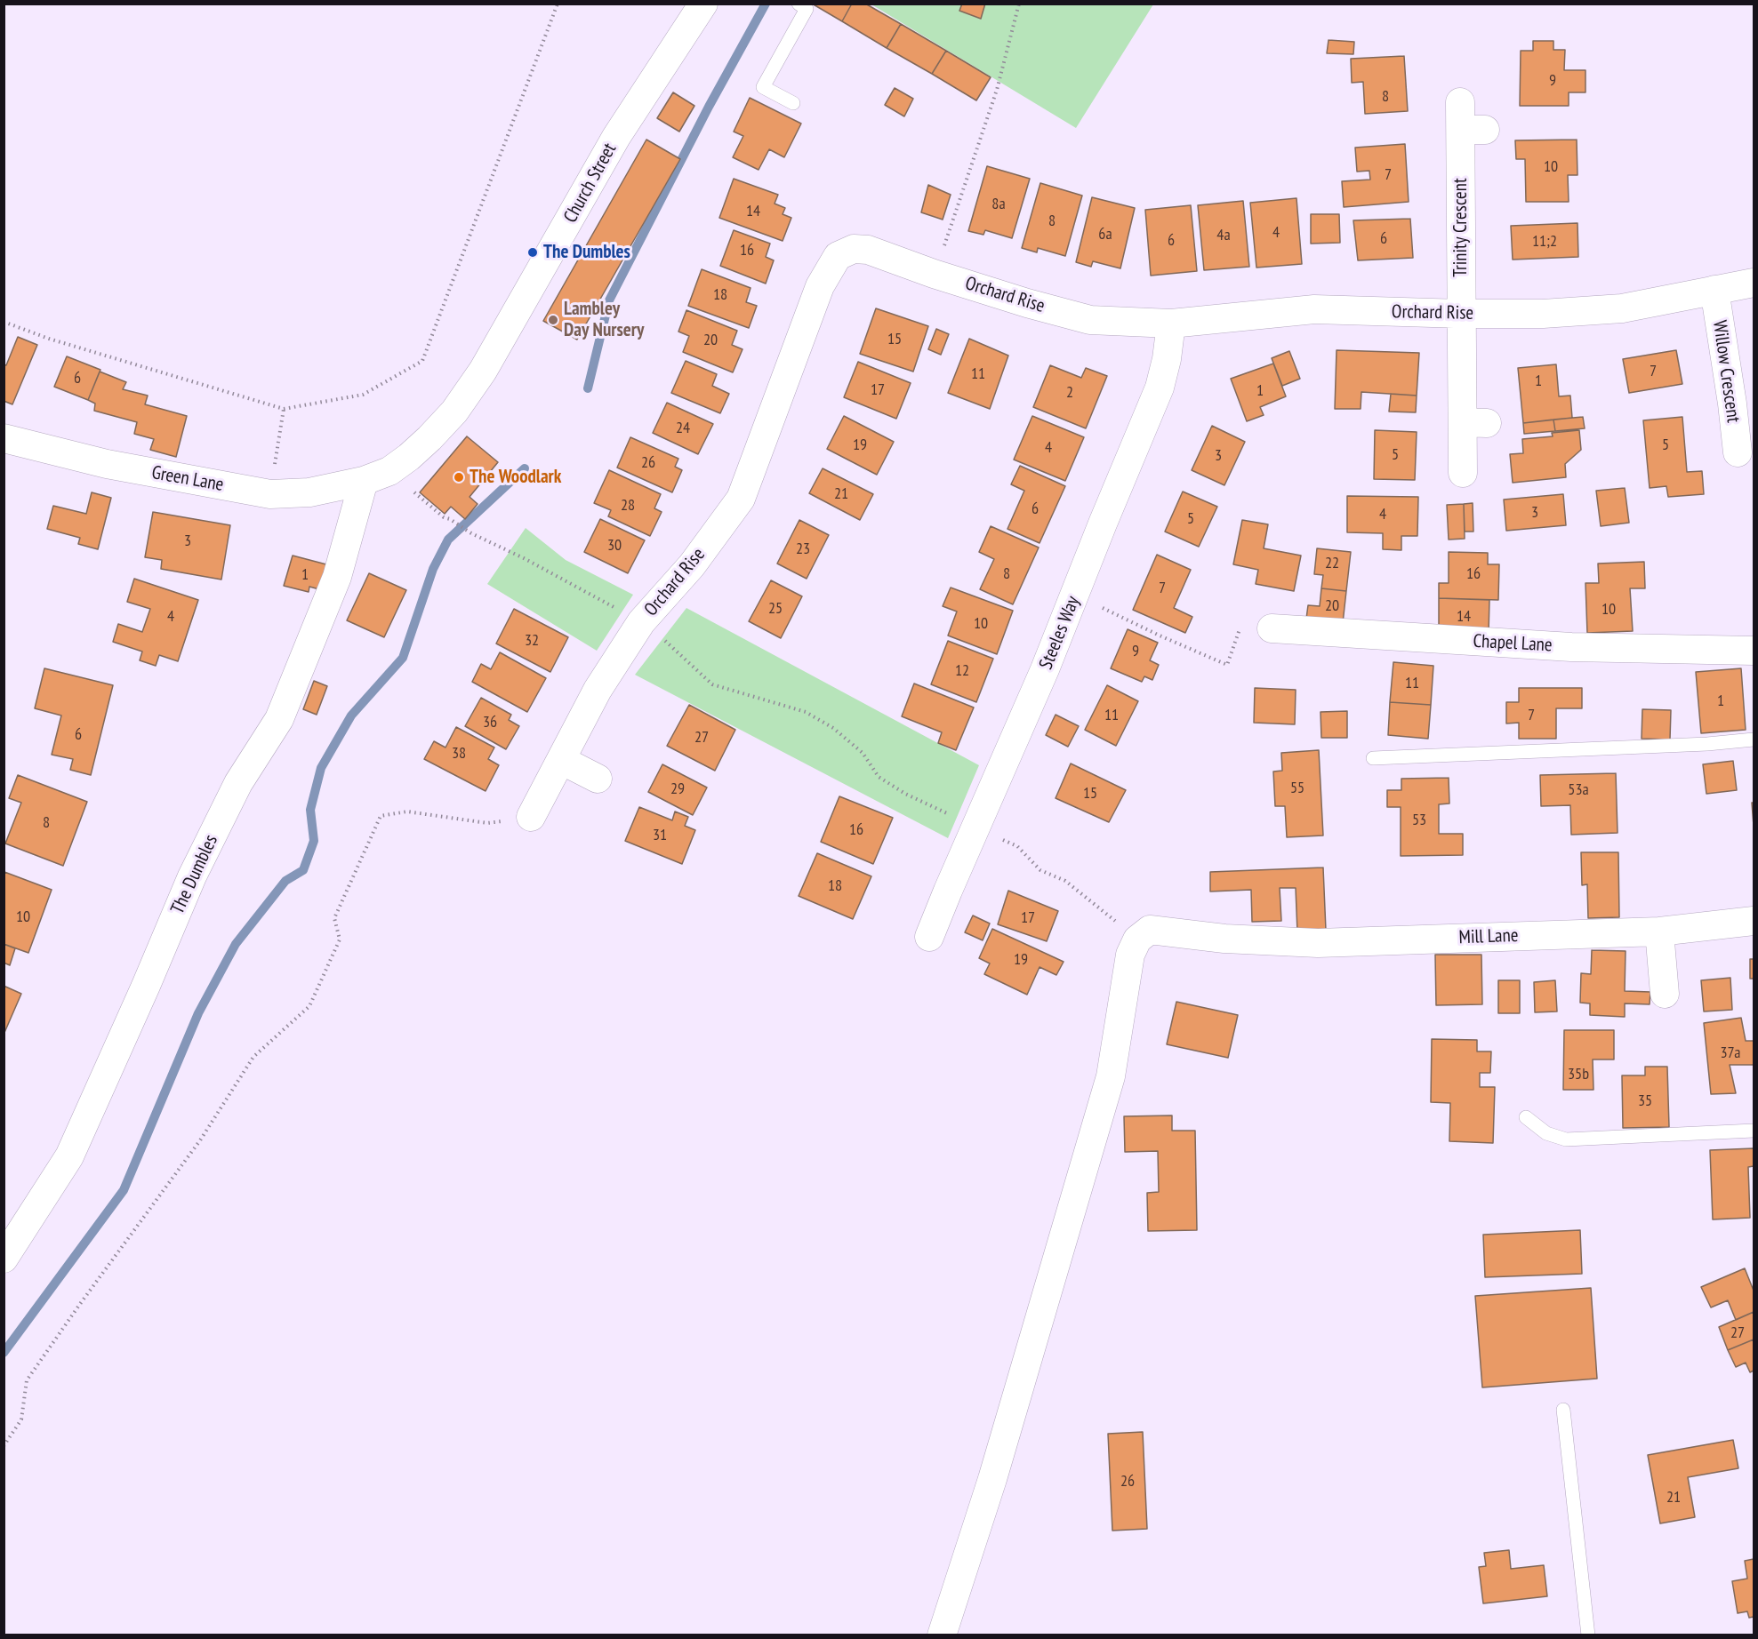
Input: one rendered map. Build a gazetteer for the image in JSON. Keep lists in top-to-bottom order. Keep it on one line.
{"streets":{"street":["Church Street","Trinity Crescent","Orchard Rise","Willow Crescent","Green Lane","Steeles Way","Chapel Lane","The Dumbles","Mill Lane"]},"crossings":[["Church Street","Green Lane"],["Church Street","The Dumbles"],["Trinity Crescent","Orchard Rise"],["Orchard Rise","Willow Crescent"],["Orchard Rise","Steeles Way"],["Green Lane","The Dumbles"]],"places":["The Dumbles","Lambley Day Nursery","The Woodlark"],"house_numbers":["9","8","10","7","8a","14","8","4","6a","4a","6","6","11;2","16","18","15","20","7","11","6","1","17","1","2","24","19","5","4","5","3","26","21","28","6","3","4","5","3","30","23","22","8","16","1","7","20","25","10","4","14","10","32","9","12","11","1","11","7","36","6","27","38","55","29","53a","15","53","8","16","31","18","10","17","19","37a","35b","35","27","26","21"]}
